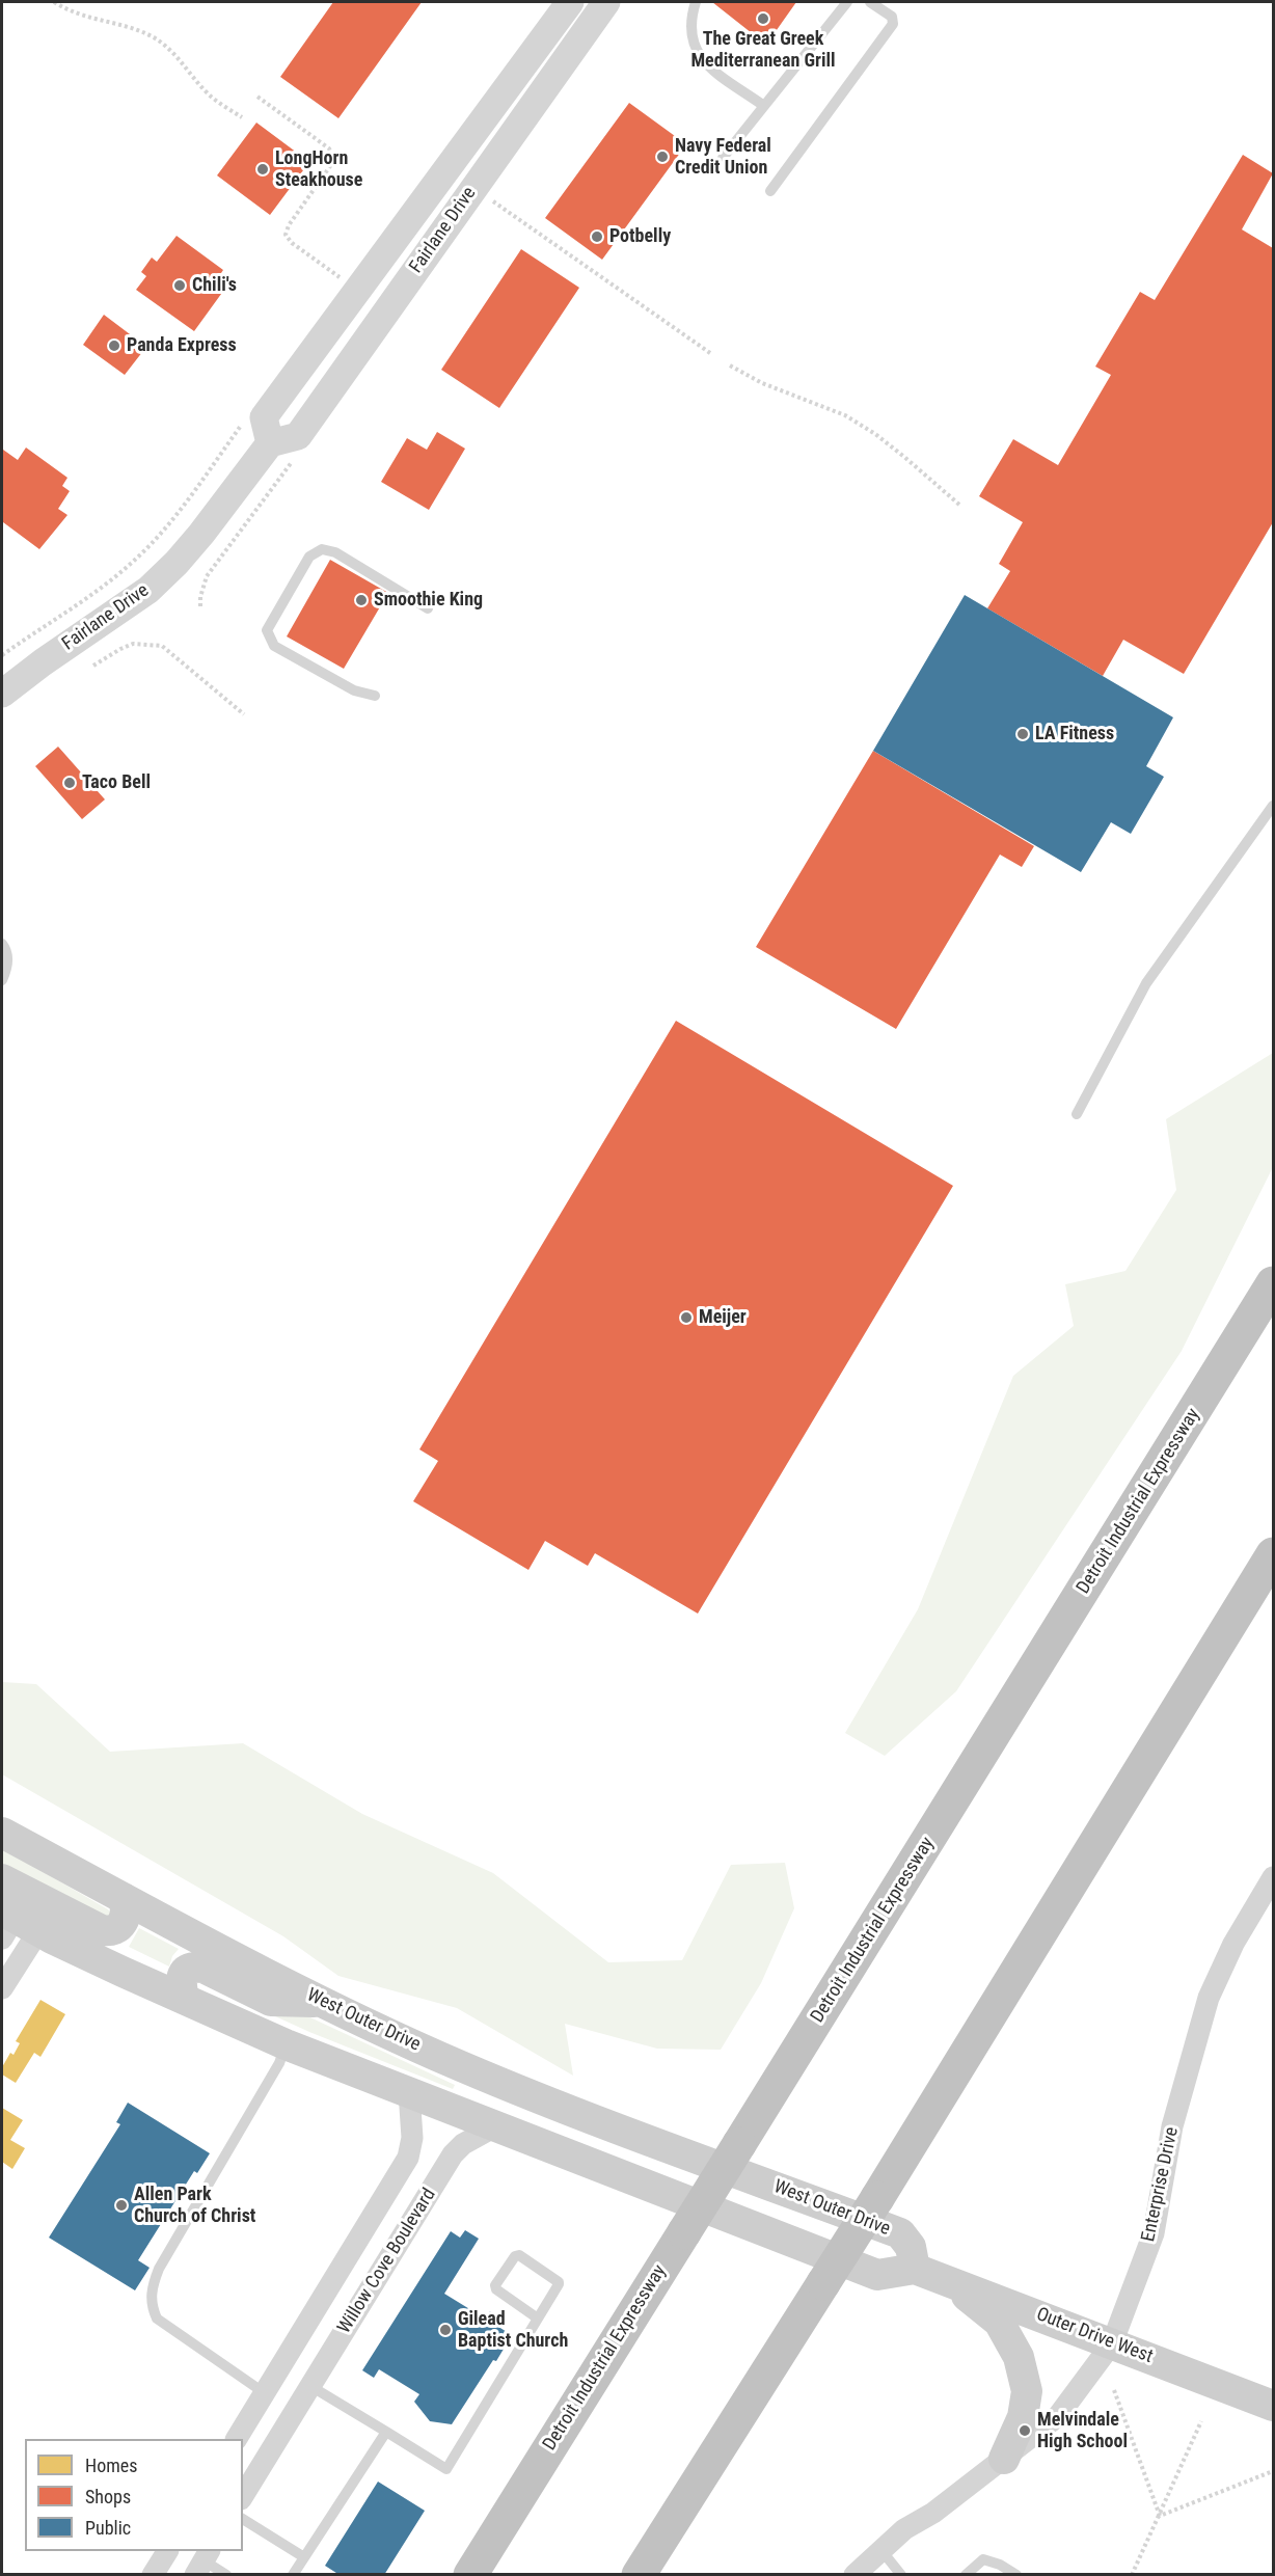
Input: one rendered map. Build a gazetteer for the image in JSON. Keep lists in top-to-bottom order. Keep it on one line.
{"streets":{"highway":["Detroit Industrial Expressway"],"main road":["West Outer Drive","Outer Drive West"],"street":["Fairlane Drive","Enterprise Drive","Willow Cove Boulevard"]},"crossings":[["West Outer Drive","Outer Drive West"],["Enterprise Drive","Outer Drive West"]],"places":["The Great Greek Mediterranean Grill","Navy Federal Credit Union","LongHorn Steakhouse","Potbelly","Chili's","Panda Express","Smoothie King","LA Fitness","Taco Bell","Meijer","Allen Park Church of Christ","Gilead Baptist Church","Melvindale High School"],"legend":["Homes","Shops","Public"]}
